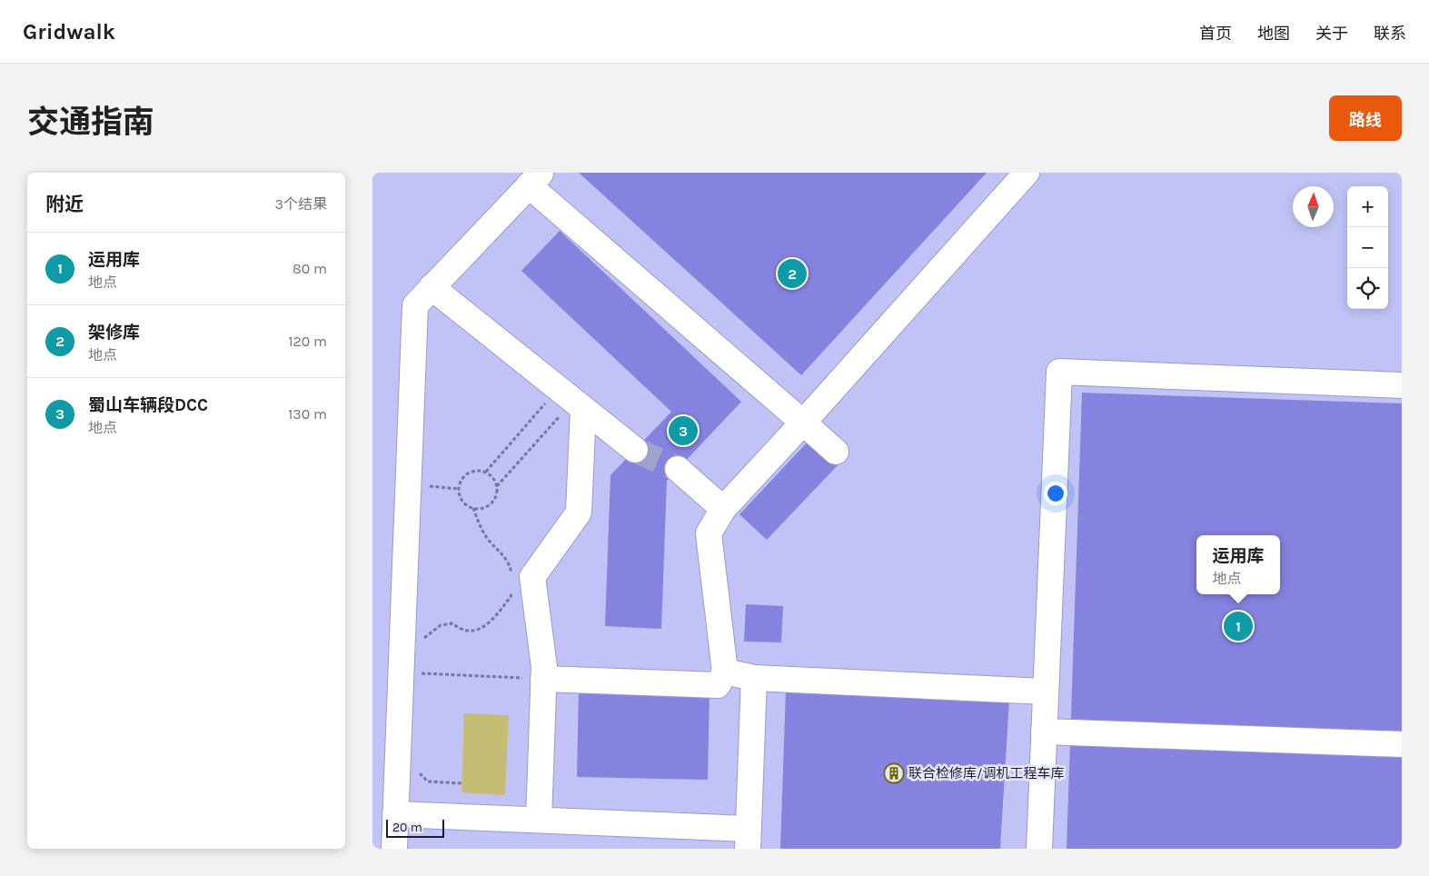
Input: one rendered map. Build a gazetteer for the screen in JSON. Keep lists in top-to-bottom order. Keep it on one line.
{"places":{"building":["联合检修库/调机工程车库"]},"scale_bar":"20 m","north":"top","page":{"header":"Gridwalk","nav":["首页","地图","关于","联系"],"title":"交通指南","buttons":"路线","heading":["附近","3个结果"],"map_buttons":["+","−"],"list":[{"mark":"1","name":"运用库","note":"地点","value":"80 m"},{"mark":"2","name":"架修库","note":"地点","value":"120 m"},{"mark":"3","name":"蜀山车辆段DCC","note":"地点","value":"130 m"}],"pins":["2","3","1"],"popup":["运用库","地点"],"scale":"20 m"}}
